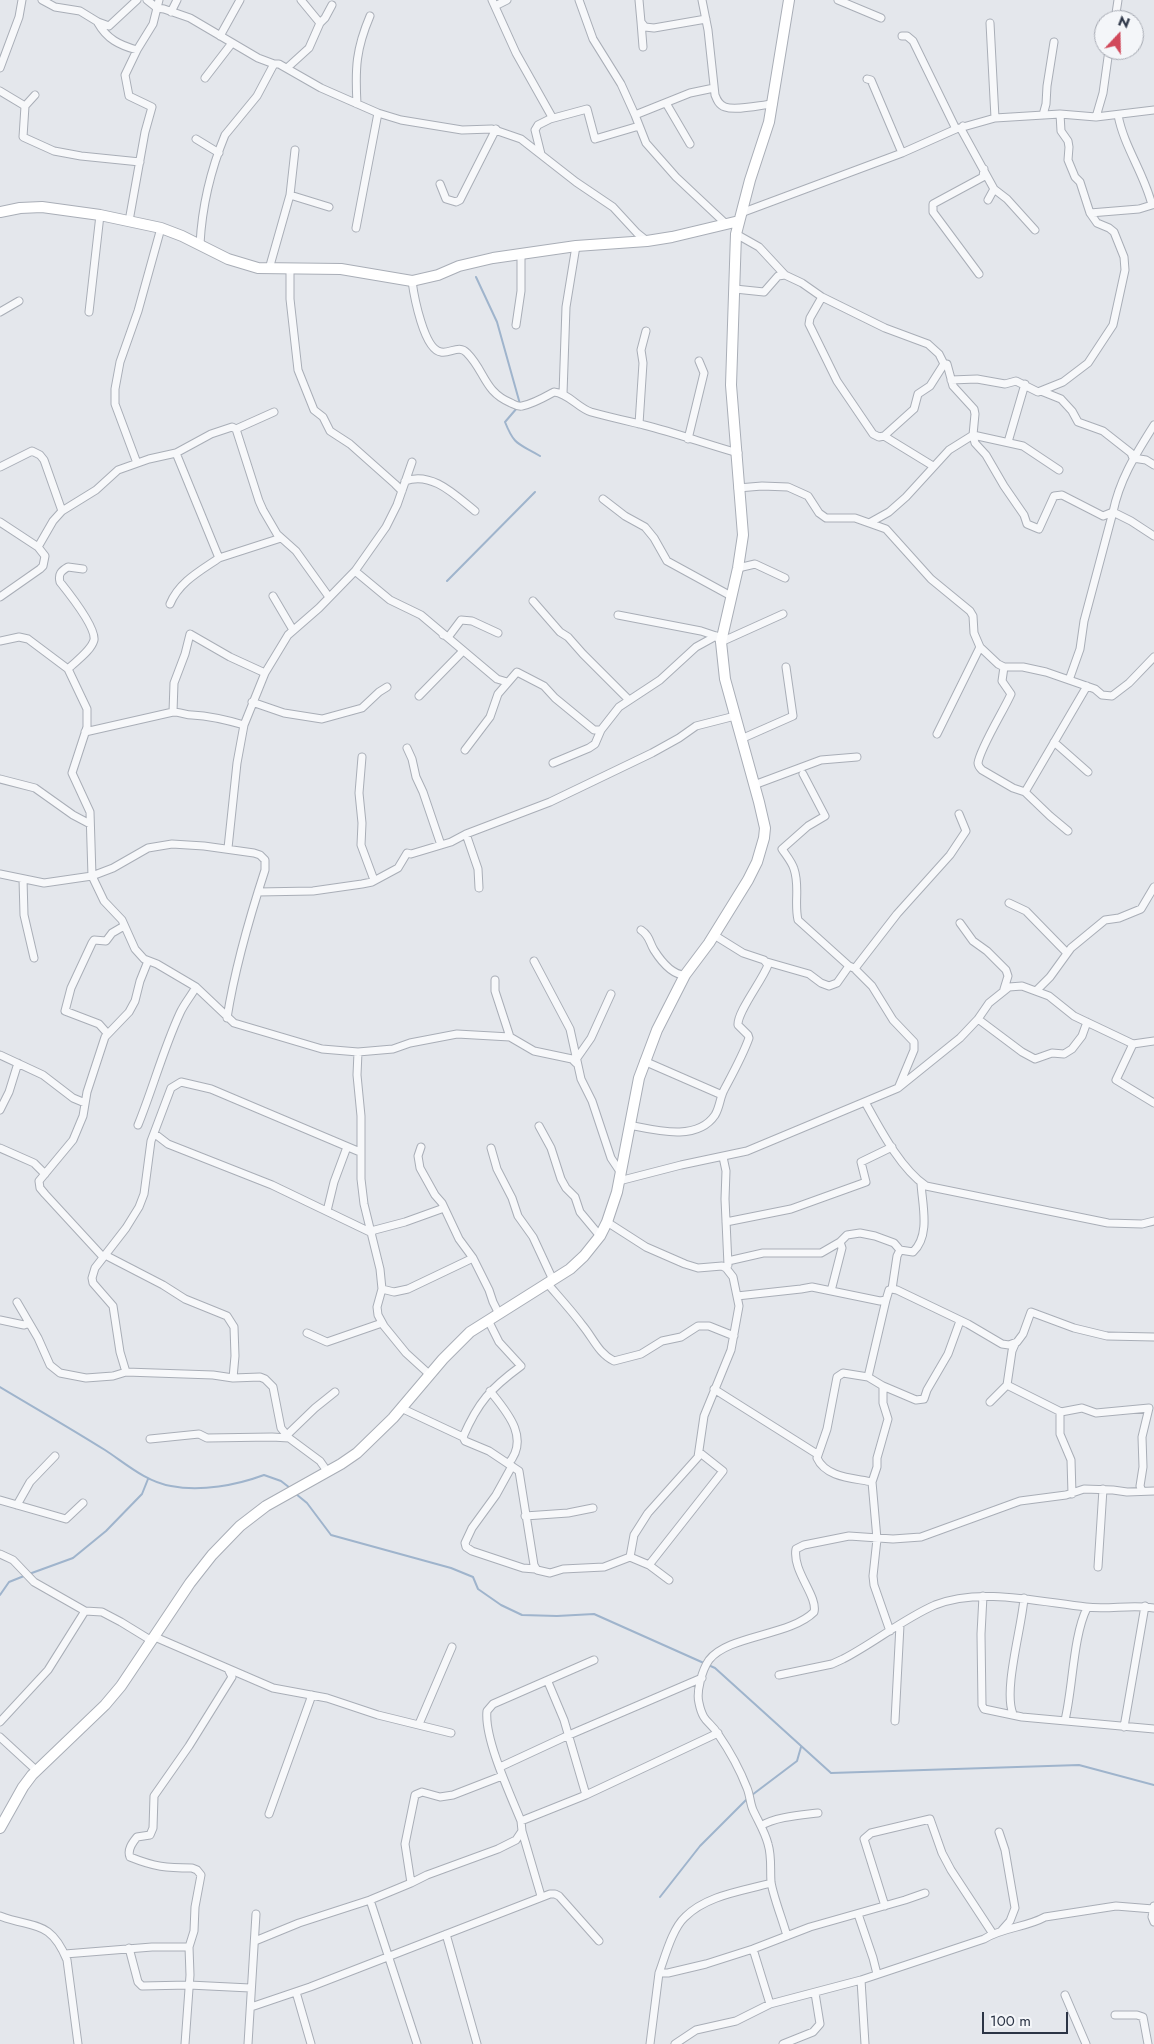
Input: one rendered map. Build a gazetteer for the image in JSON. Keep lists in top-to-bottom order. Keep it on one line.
{"scale_bar":"100 m","north":"top"}
